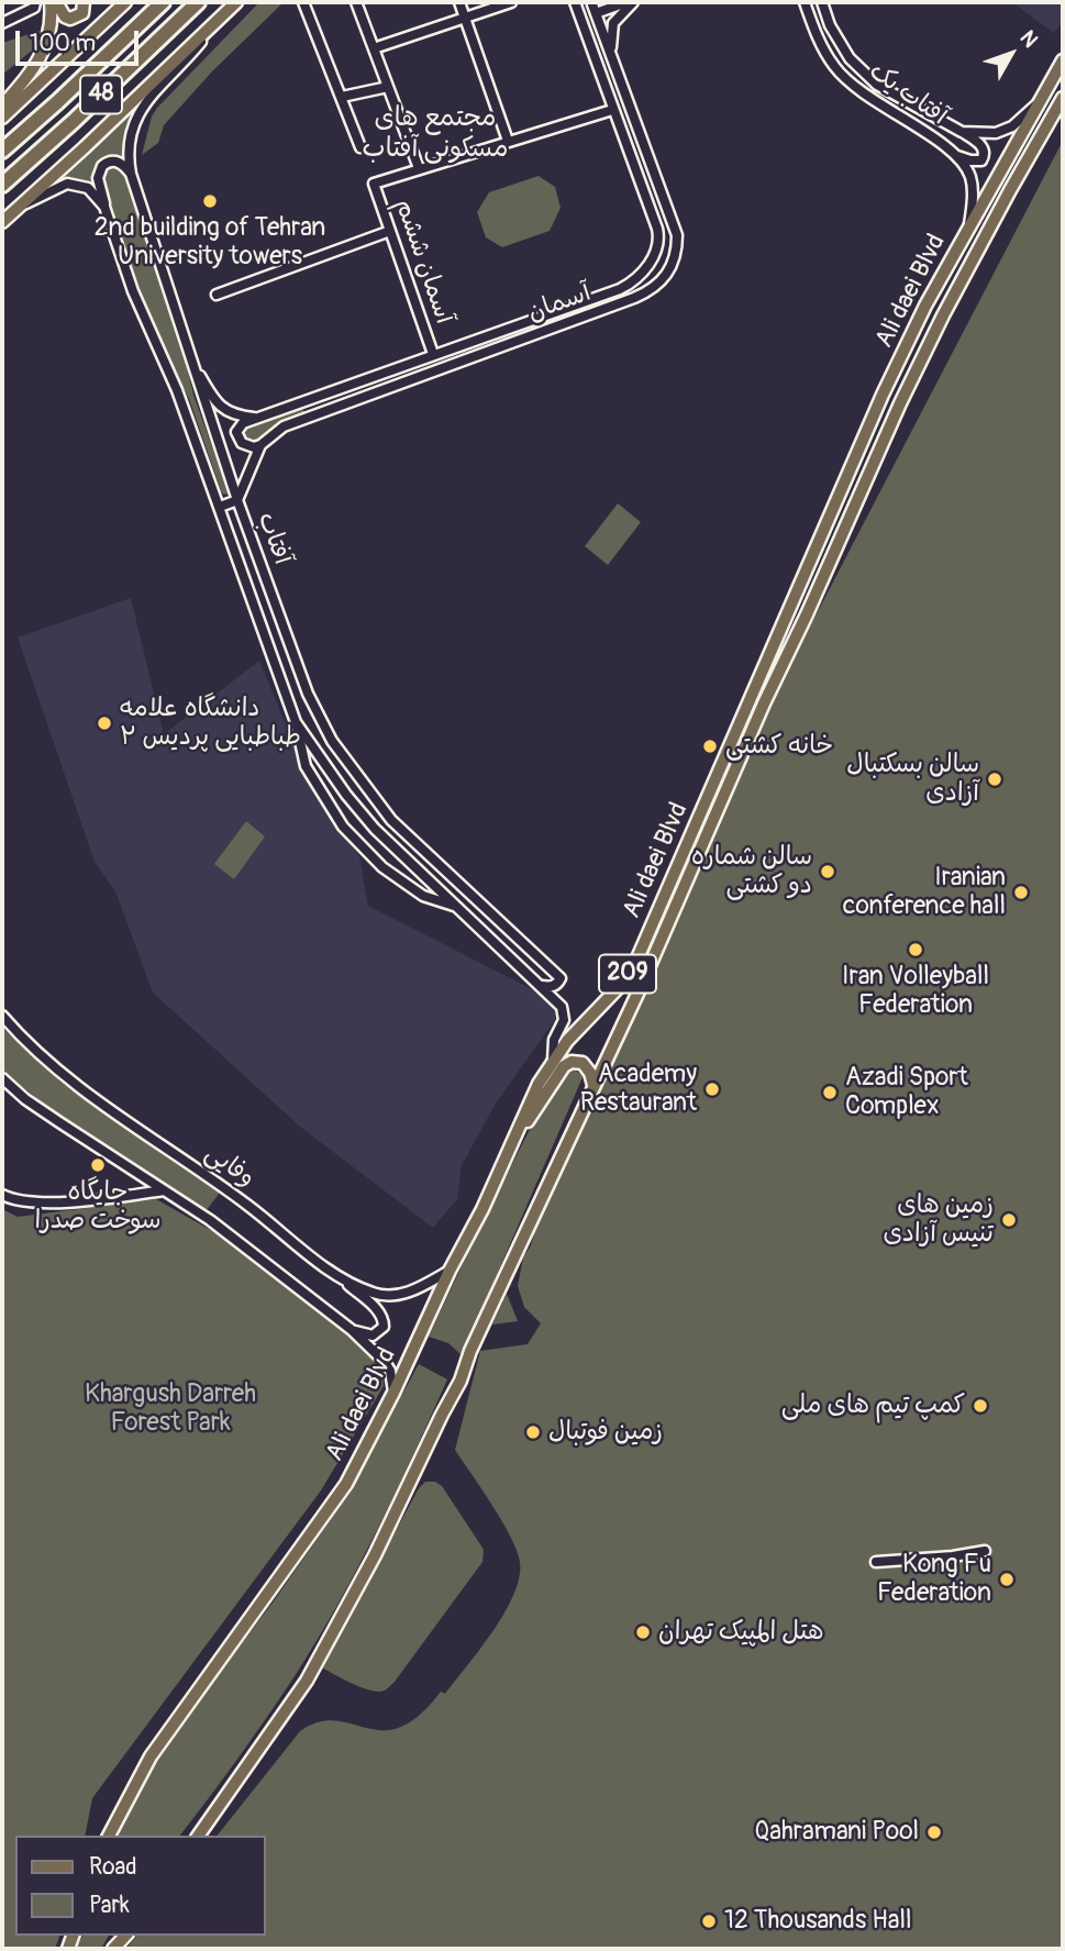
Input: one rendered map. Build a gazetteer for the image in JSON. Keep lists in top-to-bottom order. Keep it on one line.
{"streets":{"highway":["48"],"main road":["Ali daei Blvd","209"],"street":["آفتاب یک","آسمان ششم","آسمان","آفتاب","وفایی"]},"crossings":[["آفتاب یک","Ali daei Blvd"],["آسمان ششم","آسمان"],["Ali daei Blvd","آفتاب"],["Ali daei Blvd","وفایی"]],"districts":["مجتمع های مسکونی آفتاب"],"parks":["Khargush Darreh Forest Park"],"places":["2nd building of Tehran University towers","دانشگاه علامه طباطبایی پردیس ۲","خانه کشتی","سالن بسکتبال آزادی","سالن شماره دو کشتی","Iranian conference hall","Iran Volleyball Federation","Academy Restaurant","Azadi Sport Complex","جایگاه سوخت صدرا","زمین های تنیس آزادی","کمپ تیم های ملی","زمین فوتبال","Kong Fu Federation","هتل المپیک تهران","Qahramani Pool","12 Thousands Hall"],"legend":["Road","Park"],"scale_bar":"100 m","north":"top right"}
